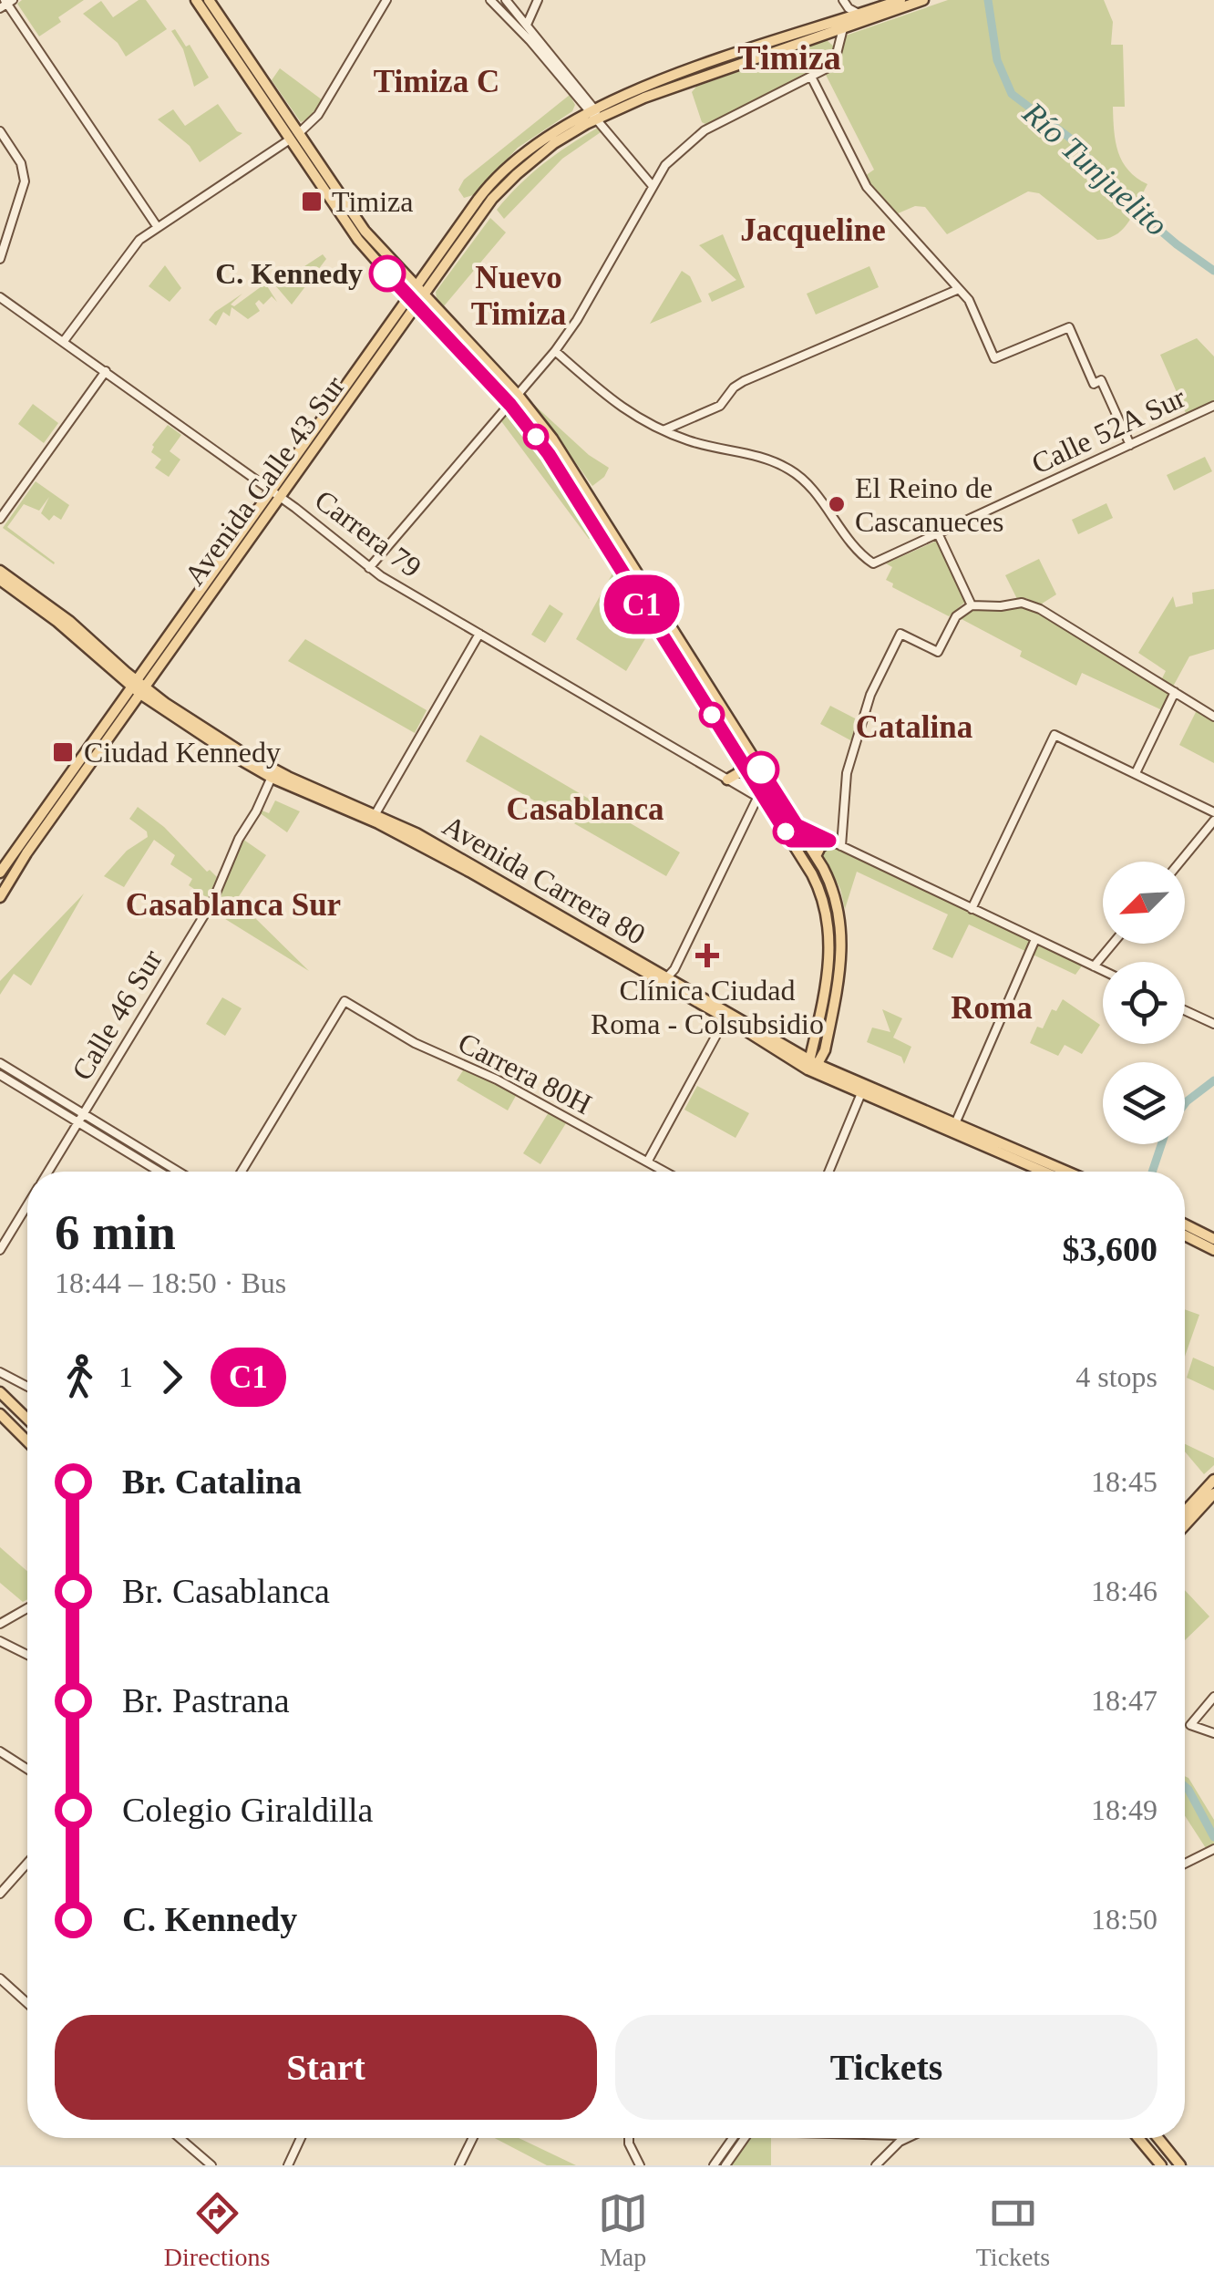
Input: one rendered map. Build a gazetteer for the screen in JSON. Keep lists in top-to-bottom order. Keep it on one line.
{"streets":{"main road":["Avenida Calle 43 Sur","Avenida Carrera 80"],"street":["Calle 52A Sur","Carrera 79","Calle 46 Sur","Carrera 80H"]},"crossings":[["Avenida Calle 43 Sur","Carrera 79"],["Avenida Calle 43 Sur","Avenida Carrera 80"],["Avenida Carrera 80","Calle 46 Sur"]],"districts":["Timiza","Timiza C","Jacqueline","Nuevo Timiza","Catalina","Casablanca","Casablanca Sur","Roma"],"water":["Río Tunjuelito"],"places":{"transit":["Timiza","Ciudad Kennedy"],"other":["C. Kennedy","El Reino de Cascanueces"],"health":["Clínica Ciudad Roma - Colsubsidio"]},"lines":["bus line C1"],"north":"bottom left","page":{"on_map":"C1","heading":["6 min","18:44 – 18:50 · Bus","$3,600"],"legs":["1","C1","4 stops"],"list":[{"name":"Br. Catalina","value":"18:45"},{"name":"Br. Casablanca","value":"18:46"},{"name":"Br. Pastrana","value":"18:47"},{"name":"Colegio Giraldilla","value":"18:49"},{"name":"C. Kennedy","value":"18:50"}],"buttons":["Start","Tickets"],"tabs":["Directions","Map","Tickets"]}}
